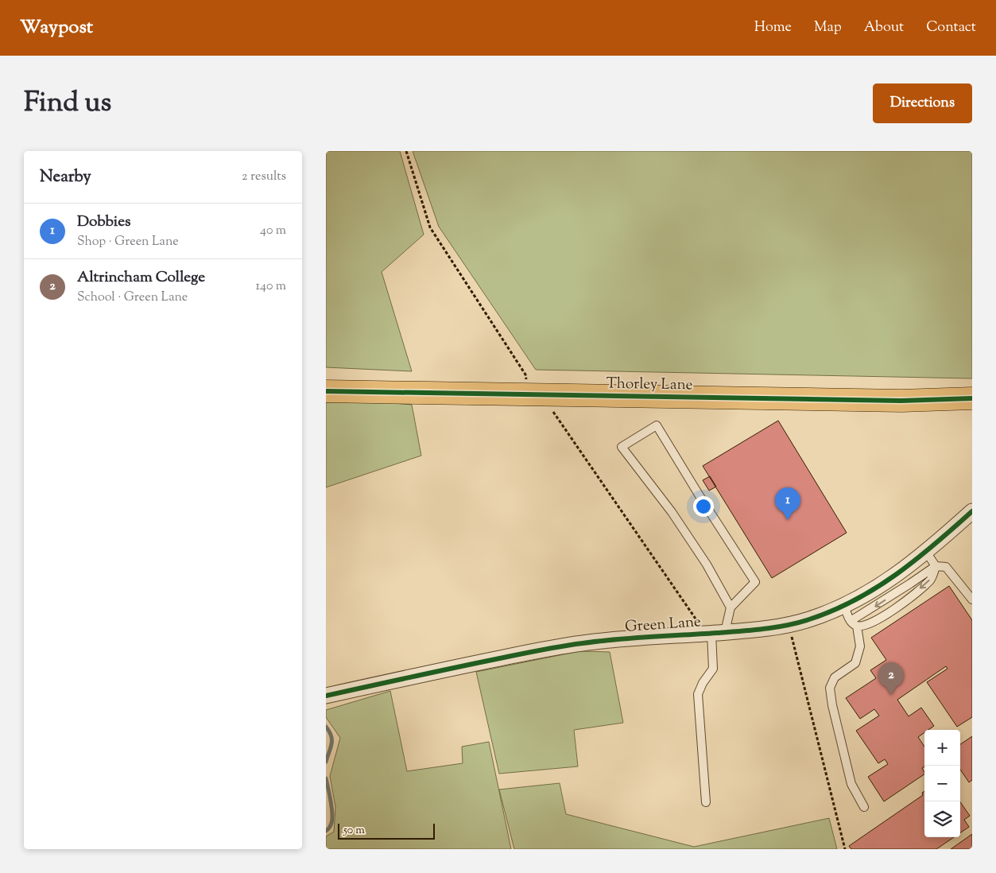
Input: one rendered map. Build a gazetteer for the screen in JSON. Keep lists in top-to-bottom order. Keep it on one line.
{"streets":{"main road":["Thorley Lane"],"street":["Green Lane"]},"scale_bar":"50 m","page":{"header":"Waypost","nav":["Home","Map","About","Contact"],"title":"Find us","buttons":"Directions","heading":["Nearby","2 results"],"list":[{"mark":"1","name":"Dobbies","note":"Shop · Green Lane","value":"40 m"},{"mark":"2","name":"Altrincham College","note":"School · Green Lane","value":"140 m"}],"pins":["1","2"],"map_buttons":["+","−"],"scale":"50 m"}}
